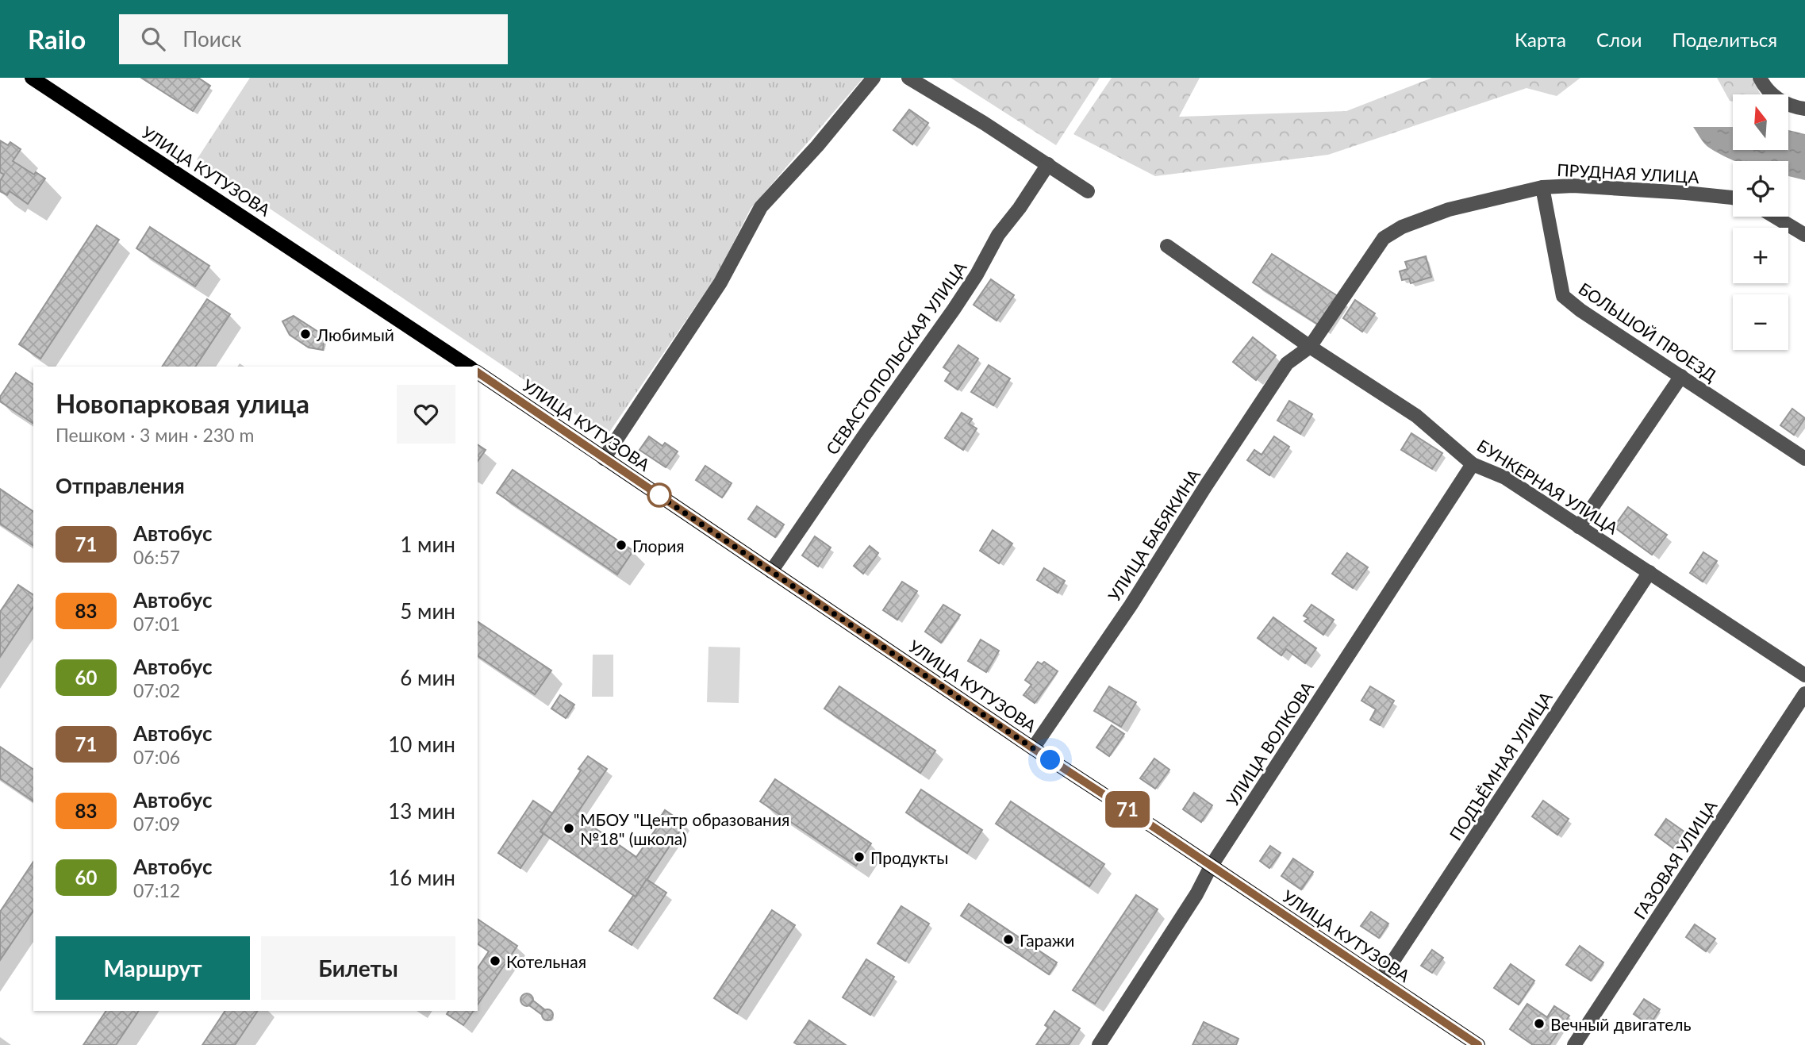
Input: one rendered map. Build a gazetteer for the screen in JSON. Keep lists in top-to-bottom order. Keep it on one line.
{"streets":{"main road":["УЛИЦА КУТУЗОВА"],"street":["ПРУДНАЯ УЛИЦА","БОЛЬШОЙ ПРОЕЗД","СЕВАСТОПОЛЬСКАЯ УЛИЦА","БУНКЕРНАЯ УЛИЦА","УЛИЦА БАБЯКИНА","УЛИЦА ВОЛКОВА","ПОДЪЁМНАЯ УЛИЦА","ГАЗОВАЯ УЛИЦА"]},"crossings":[["УЛИЦА КУТУЗОВА","СЕВАСТОПОЛЬСКАЯ УЛИЦА"],["УЛИЦА КУТУЗОВА","УЛИЦА БАБЯКИНА"],["УЛИЦА КУТУЗОВА","УЛИЦА ВОЛКОВА"],["УЛИЦА КУТУЗОВА","ПОДЪЁМНАЯ УЛИЦА"],["ПРУДНАЯ УЛИЦА","БОЛЬШОЙ ПРОЕЗД"],["ПРУДНАЯ УЛИЦА","БУНКЕРНАЯ УЛИЦА"],["ПРУДНАЯ УЛИЦА","УЛИЦА БАБЯКИНА"],["БУНКЕРНАЯ УЛИЦА","УЛИЦА БАБЯКИНА"],["БУНКЕРНАЯ УЛИЦА","УЛИЦА ВОЛКОВА"],["БУНКЕРНАЯ УЛИЦА","ПОДЪЁМНАЯ УЛИЦА"]],"places":["Любимый","Глория","МБОУ \"Центр образования №18\" (школа)","Продукты","Гаражи","Котельная","Вечный двигатель"],"lines":["bus line 71"],"north":"top","page":{"header":"Railo","search":"Поиск","nav":["Карта","Слои","Поделиться"],"on_map":"71","map_buttons":["+","−"],"heading":[["Новопарковая улица","Пешком · 3 мин · 230 m"],"Отправления"],"list":[{"mark":"71","name":"Автобус","note":"06:57","value":"1 мин"},{"mark":"83","name":"Автобус","note":"07:01","value":"5 мин"},{"mark":"60","name":"Автобус","note":"07:02","value":"6 мин"},{"mark":"71","name":"Автобус","note":"07:06","value":"10 мин"},{"mark":"83","name":"Автобус","note":"07:09","value":"13 мин"},{"mark":"60","name":"Автобус","note":"07:12","value":"16 мин"}],"buttons":["Маршрут","Билеты"]}}
